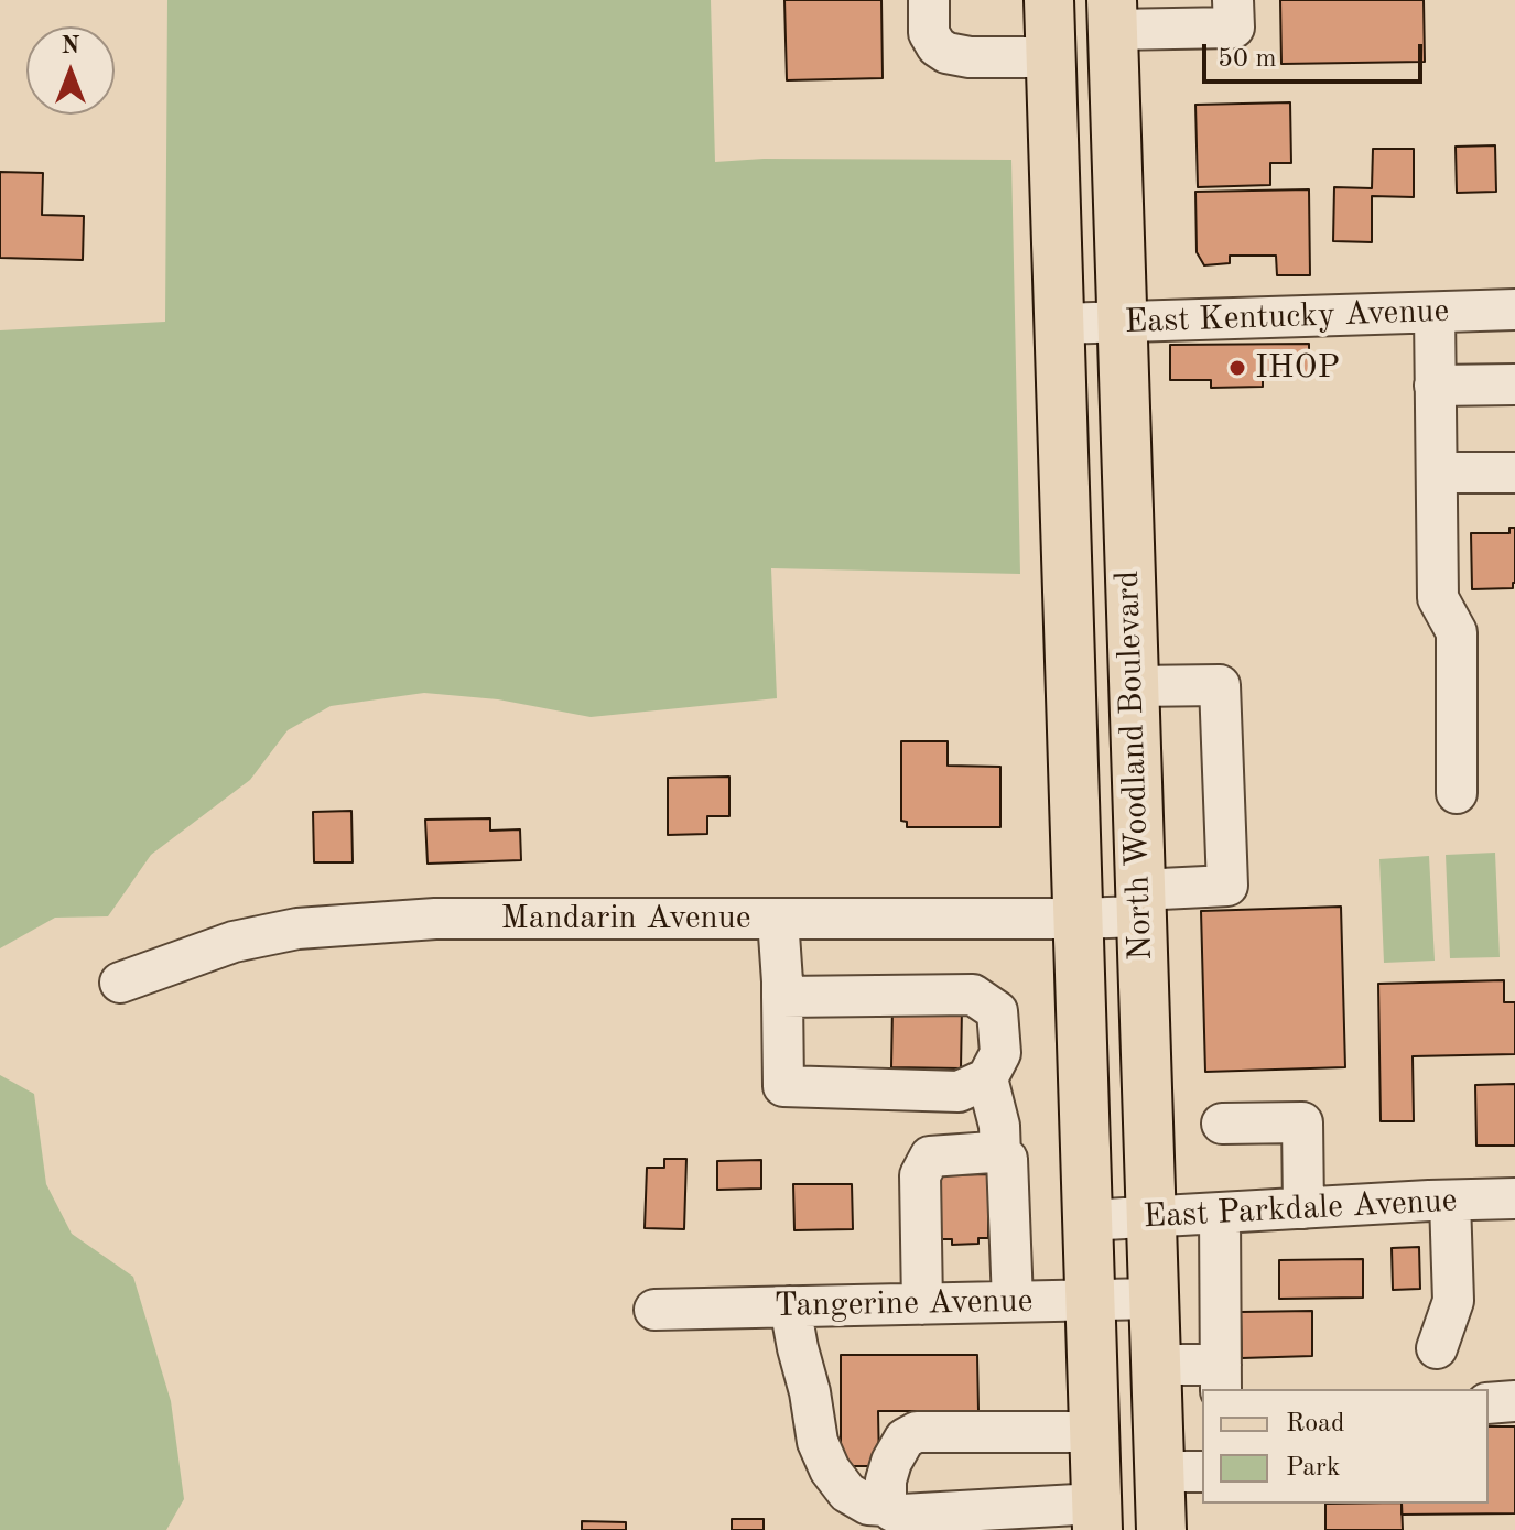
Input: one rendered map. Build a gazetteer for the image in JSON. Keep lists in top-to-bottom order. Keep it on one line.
{"streets":{"main road":["North Woodland Boulevard"],"street":["East Kentucky Avenue","Mandarin Avenue","East Parkdale Avenue","Tangerine Avenue"]},"crossings":[["East Kentucky Avenue","North Woodland Boulevard"],["North Woodland Boulevard","Mandarin Avenue"],["North Woodland Boulevard","East Parkdale Avenue"],["North Woodland Boulevard","Tangerine Avenue"]],"places":["IHOP"],"legend":["Road","Park"],"scale_bar":"50 m","north":"top"}
